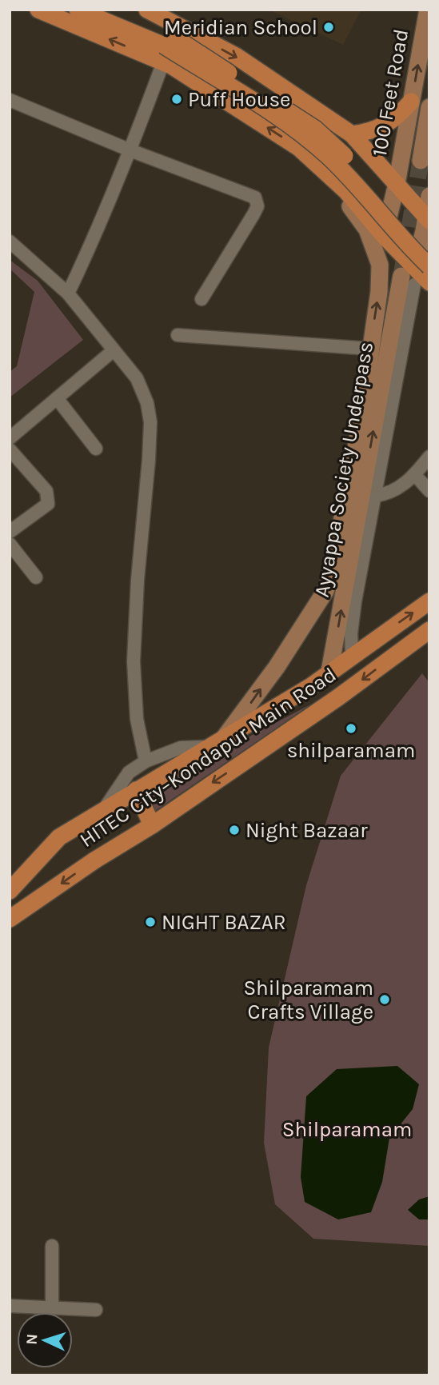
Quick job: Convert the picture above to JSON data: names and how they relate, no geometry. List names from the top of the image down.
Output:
{
  "streets": {
    "main road": ["100 Feet Road", "Ayyappa Society Underpass", "HITEC City–Kondapur Main Road"]
  },
  "crossings": [
    ["Ayyappa Society Underpass", "HITEC City–Kondapur Main Road"]
  ],
  "one_way": ["100 Feet Road"],
  "parks": ["Shilparamam"],
  "places": [
    "Meridian School",
    "Puff House",
    "shilparamam",
    "Night Bazaar",
    "NIGHT BAZAR",
    "Shilparamam Crafts Village"
  ],
  "north": "left"
}
